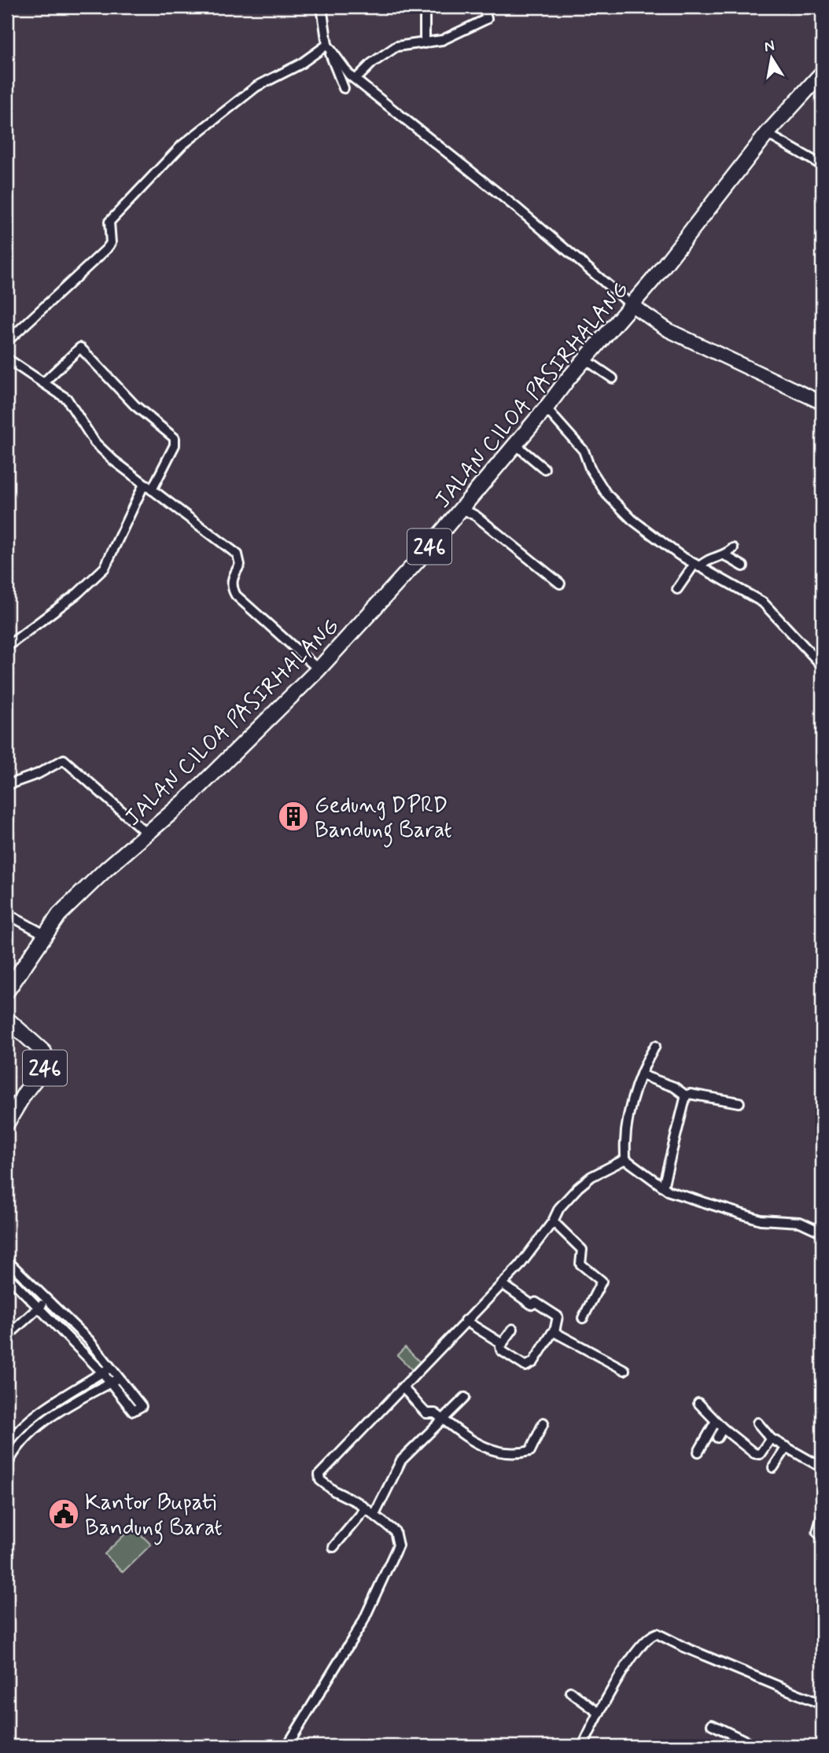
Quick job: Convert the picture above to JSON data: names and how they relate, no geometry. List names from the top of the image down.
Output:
{
  "streets": {
    "main road": ["JALAN CILOA PASIRHALANG", "246"]
  },
  "places": {
    "building": ["Gedung DPRD Bandung Barat"],
    "public building": ["Kantor Bupati Bandung Barat"]
  },
  "north": "top"
}
